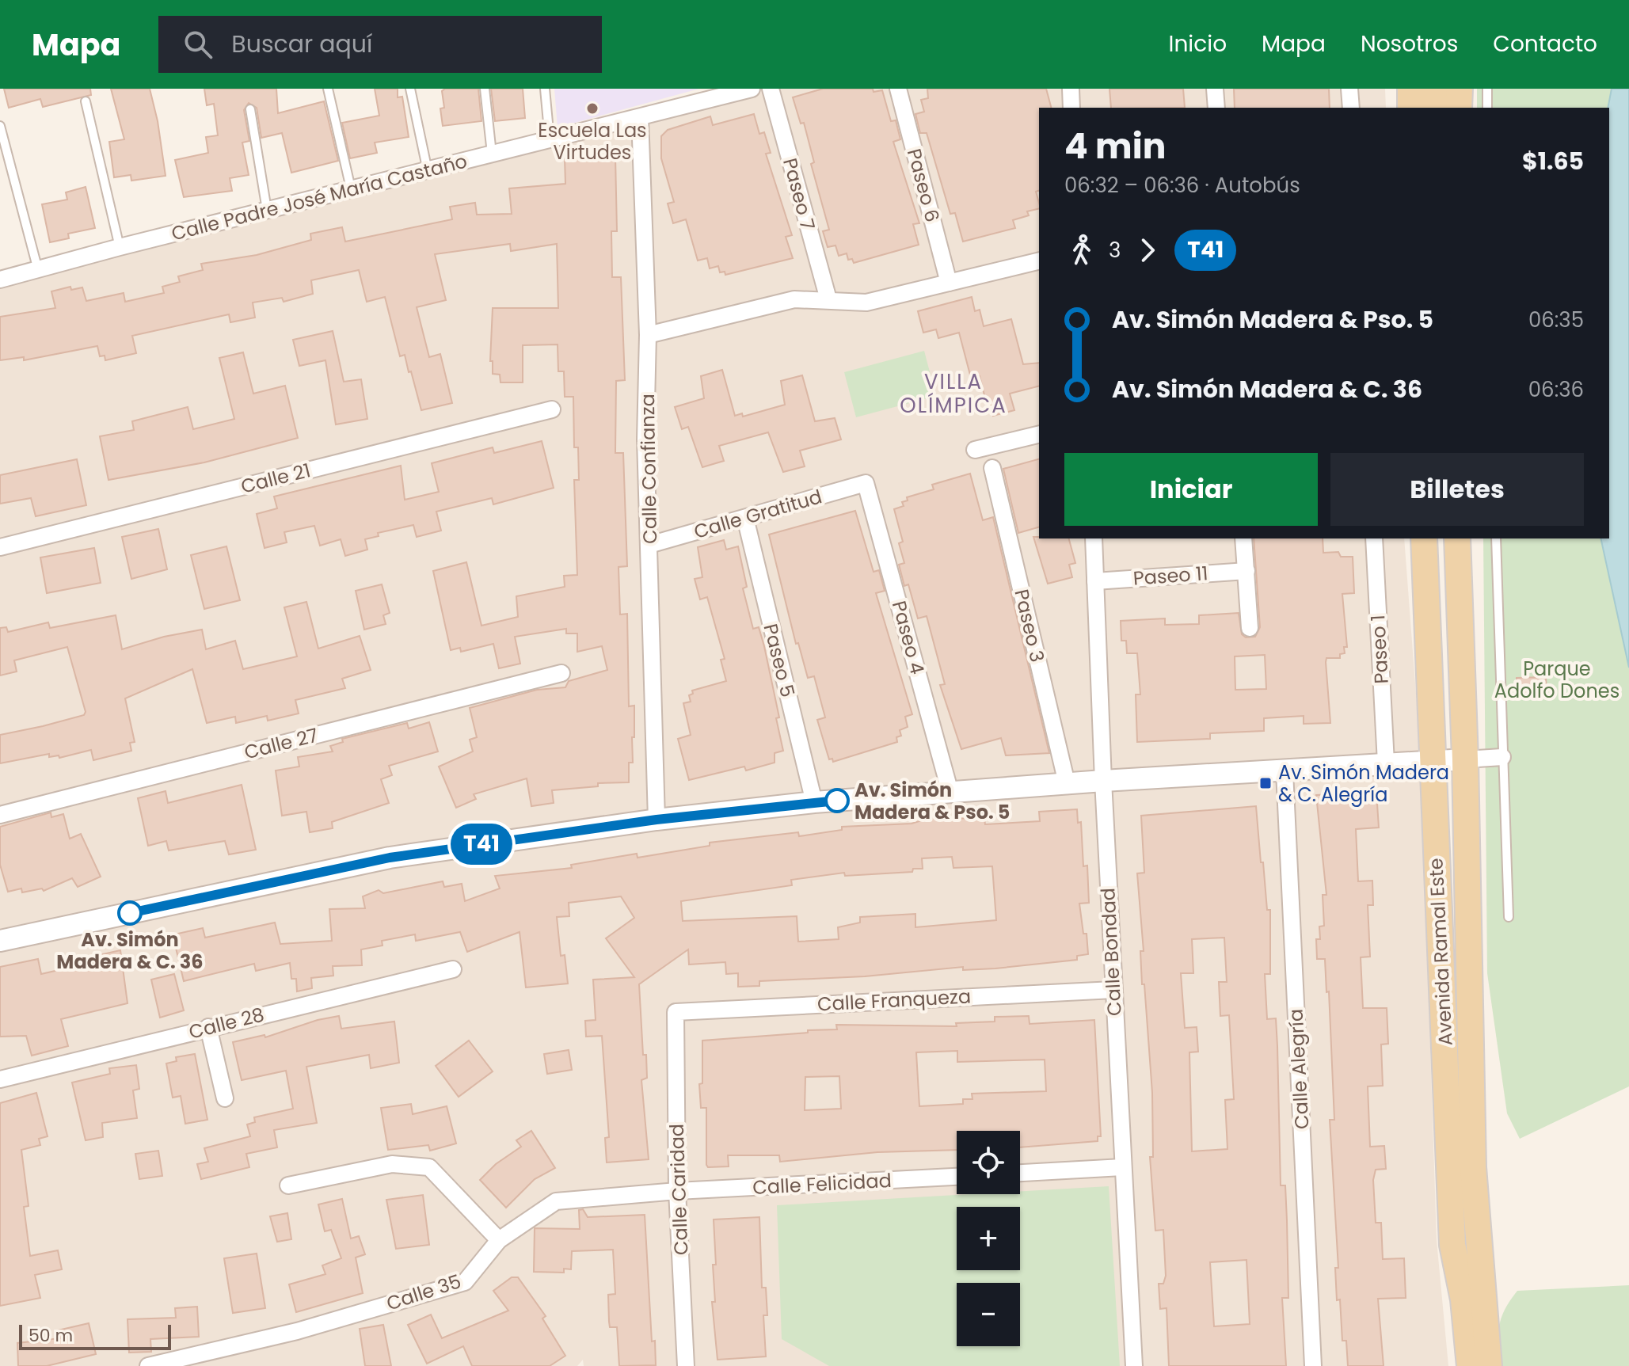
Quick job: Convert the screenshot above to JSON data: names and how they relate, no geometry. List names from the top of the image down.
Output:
{
  "streets": {
    "main road": ["Avenida Ramal Este"],
    "street": [
      "Paseo 6",
      "Paseo 7",
      "Calle Padre José María Castaño",
      "Calle Confianza",
      "Calle 21",
      "Calle Gratitud",
      "Paseo 11",
      "Paseo 3",
      "Paseo 4",
      "Paseo 1",
      "Paseo 5",
      "Calle 27",
      "Calle Bondad",
      "Calle Franqueza",
      "Calle 28",
      "Calle Alegría",
      "Calle Felicidad",
      "Calle Caridad",
      "Calle 35"
    ]
  },
  "crossings": [
    ["Calle Padre José María Castaño", "Calle Confianza"],
    ["Calle Confianza", "Calle Gratitud"],
    ["Calle Gratitud", "Paseo 4"],
    ["Calle Gratitud", "Paseo 5"],
    ["Paseo 11", "Calle Bondad"],
    ["Calle Bondad", "Calle Franqueza"],
    ["Calle Franqueza", "Calle Caridad"],
    ["Calle Felicidad", "Calle Caridad"],
    ["Calle Felicidad", "Calle 35"],
    ["Calle Caridad", "Calle 35"]
  ],
  "districts": ["VILLA OLÍMPICA"],
  "parks": ["Parque Adolfo Dones"],
  "places": {
    "other": ["Escuela Las Virtudes", "Av. Simón Madera & Pso. 5", "Av. Simón Madera & C. 36"],
    "transit": ["Av. Simón Madera & C. Alegría"]
  },
  "lines": ["bus line T41"],
  "scale_bar": "50 m",
  "page": {
    "header": "Mapa",
    "search": "Buscar aquí",
    "nav": [
      "Inicio",
      "Mapa",
      "Nosotros",
      "Contacto"
    ],
    "on_map": "T41",
    "heading": ["4 min", "06:32 – 06:36 · Autobús", "$1.65"],
    "legs": ["3", "T41"],
    "list": [
      {
        "name": "Av. Simón Madera & Pso. 5",
        "value": "06:35"
      },
      {
        "name": "Av. Simón Madera & C. 36",
        "value": "06:36"
      }
    ],
    "buttons": ["Iniciar", "Billetes"],
    "map_buttons": ["+", "−"],
    "scale": "50 m"
  }
}
